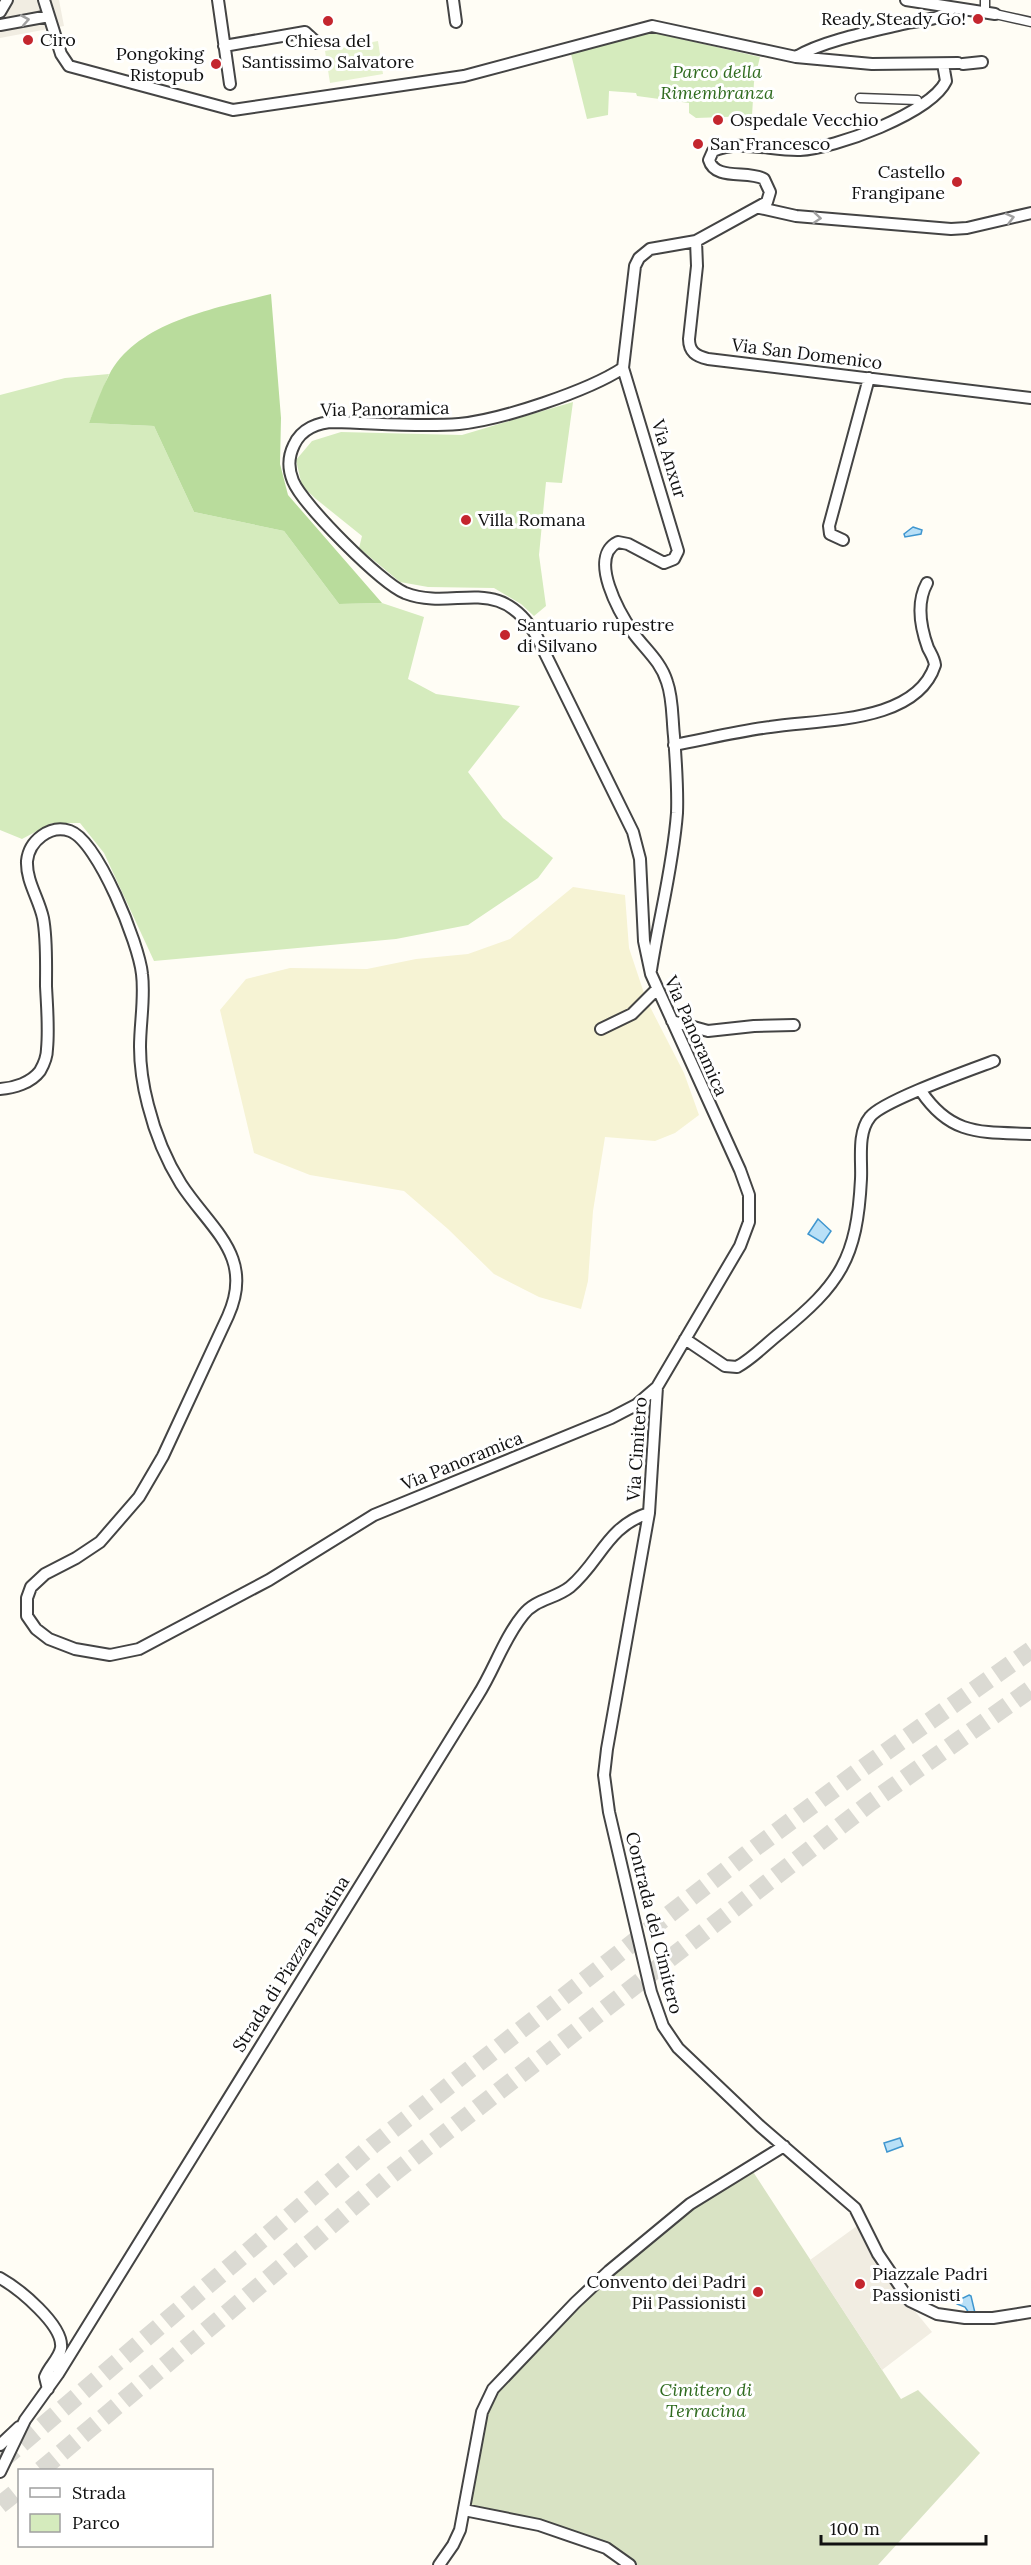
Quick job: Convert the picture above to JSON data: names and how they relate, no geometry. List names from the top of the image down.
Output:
{
  "streets": {
    "street": [
      "Via San Domenico",
      "Via Panoramica",
      "Via Anxur",
      "Via Cimitero",
      "Contrada del Cimitero",
      "Strada di Piazza Palatina"
    ]
  },
  "crossings": [
    ["Via San Domenico", "Via Anxur"],
    ["Via Panoramica", "Via Anxur"],
    ["Via Panoramica", "Via Cimitero"],
    ["Via Cimitero", "Contrada del Cimitero"],
    ["Via Cimitero", "Strada di Piazza Palatina"],
    ["Contrada del Cimitero", "Strada di Piazza Palatina"]
  ],
  "parks": ["Parco della Rimembranza", "Cimitero di Terracina"],
  "places": [
    "Ready Steady Go!",
    "Chiesa del Santissimo Salvatore",
    "Ciro",
    "Pongoking Ristopub",
    "Ospedale Vecchio",
    "San Francesco",
    "Castello Frangipane",
    "Villa Romana",
    "Santuario rupestre di Silvano",
    "Piazzale Padri Passionisti",
    "Convento dei Padri Pii Passionisti"
  ],
  "legend": ["Strada", "Parco"],
  "scale_bar": "100 m"
}
